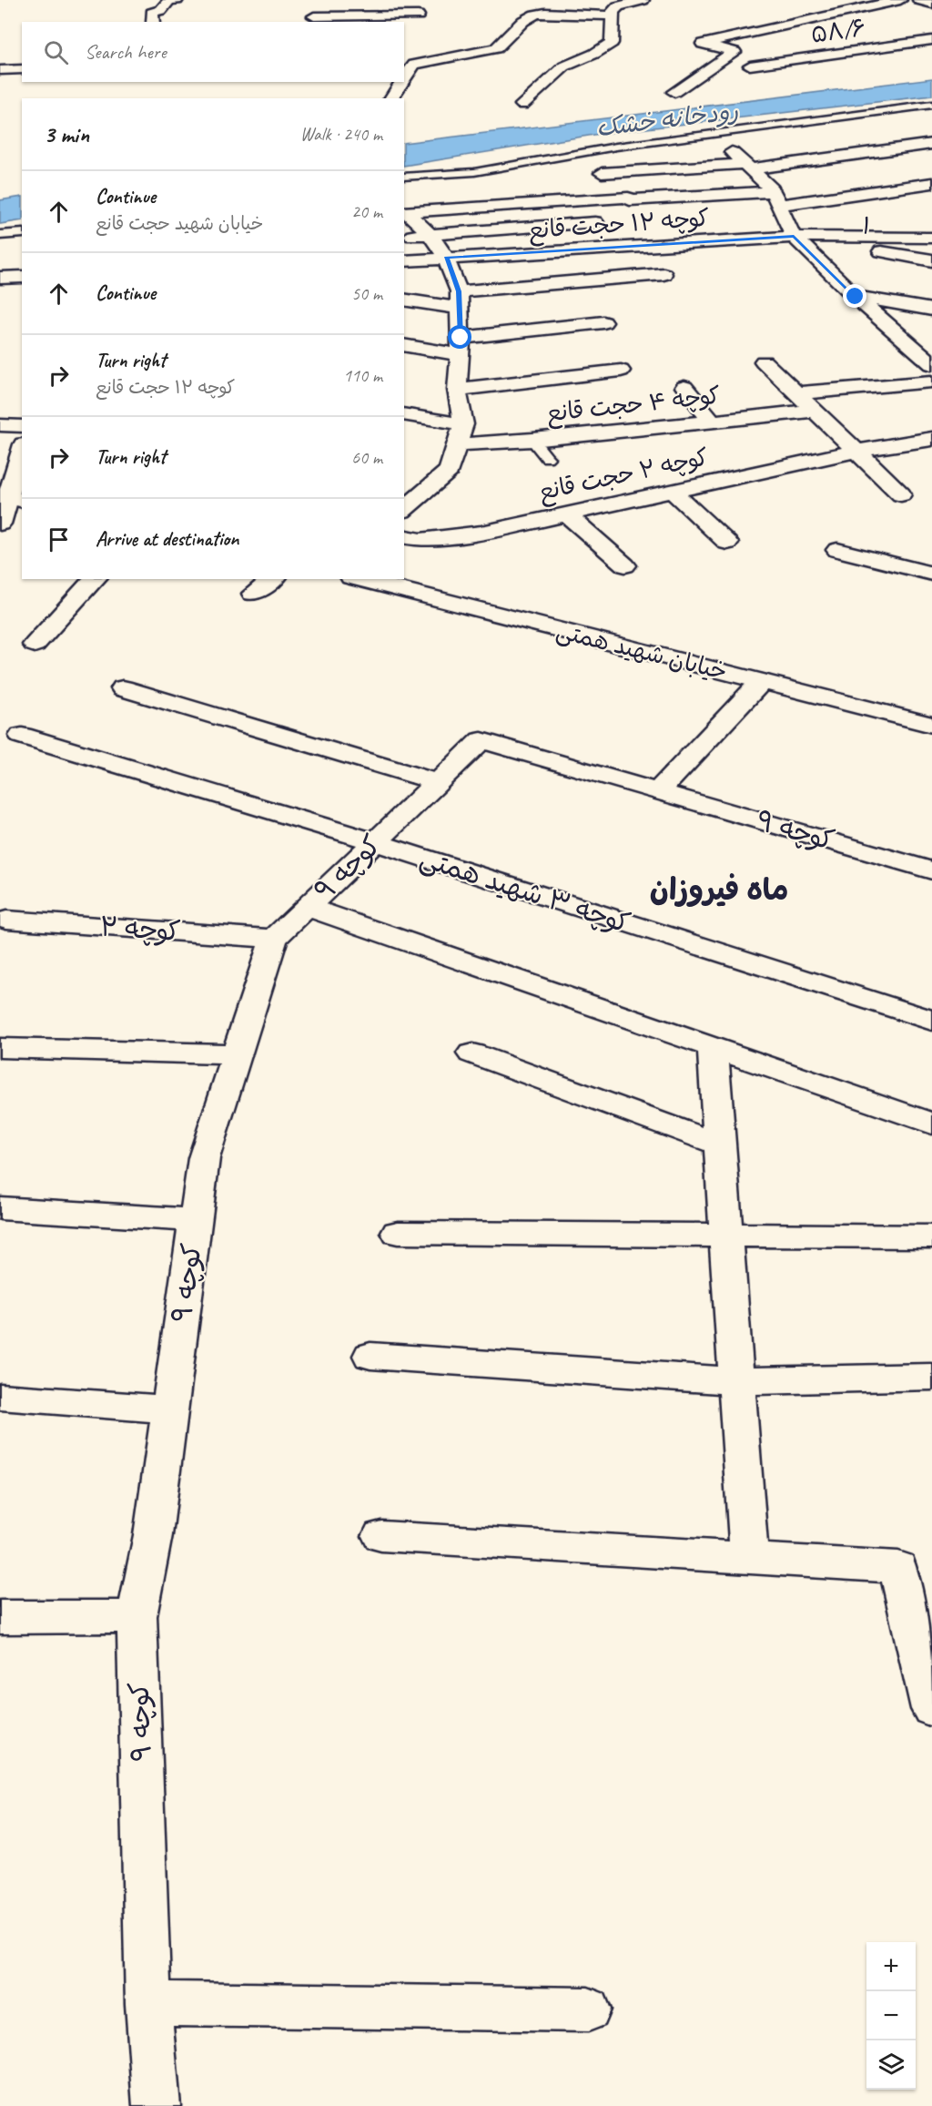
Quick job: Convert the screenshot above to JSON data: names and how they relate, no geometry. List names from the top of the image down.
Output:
{
  "streets": {
    "street": [
      "۵۸/۶",
      "کوچه ۱۲ حجت قانع",
      "۱",
      "کوچه ۴ حجت قانع",
      "کوچه ۲ حجت قانع",
      "خیابان شهید همتی",
      "کوچه ۹",
      "کوچه ۳ شهید همتی",
      "کوچه ۲"
    ]
  },
  "crossings": [
    ["کوچه ۱۲ حجت قانع", "۱"],
    ["کوچه ۹", "کوچه ۳ شهید همتی"],
    ["کوچه ۹", "کوچه ۲"]
  ],
  "districts": ["ماه فیروزان"],
  "water": ["رودخانه خشک"],
  "page": {
    "search": "Search here",
    "heading": ["3 min", "Walk · 240 m"],
    "list": [
      ["Continue", "خیابان شهید حجت قانع", "20 m"],
      ["Continue", "50 m"],
      ["Turn right", "کوچه ۱۲ حجت قانع", "110 m"],
      ["Turn right", "60 m"],
      "Arrive at destination"
    ],
    "map_buttons": ["+", "−"]
  }
}
